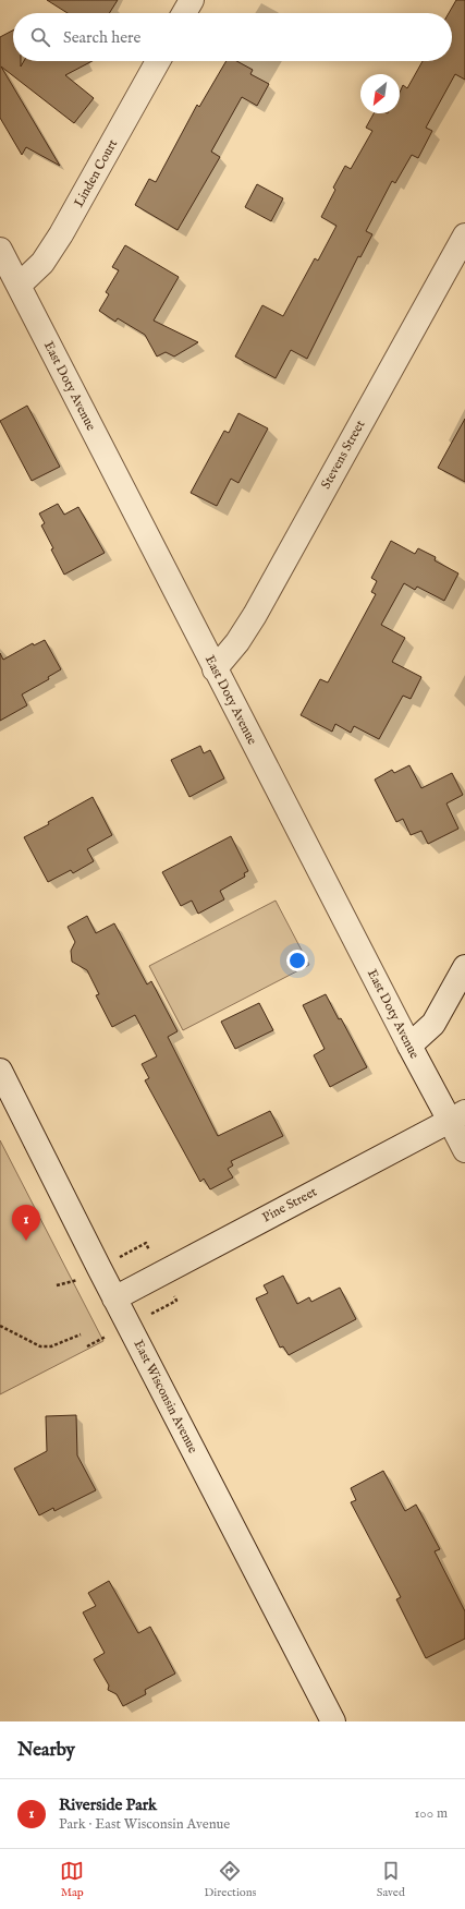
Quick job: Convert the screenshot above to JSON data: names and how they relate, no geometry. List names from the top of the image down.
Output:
{
  "streets": {
    "street": [
      "Linden Court",
      "East Doty Avenue",
      "Stevens Street",
      "Pine Street",
      "East Wisconsin Avenue"
    ]
  },
  "crossings": [
    ["Linden Court", "East Doty Avenue"],
    ["East Doty Avenue", "Stevens Street"],
    ["East Doty Avenue", "Pine Street"],
    ["Pine Street", "East Wisconsin Avenue"]
  ],
  "north": "bottom left",
  "page": {
    "search": "Search here",
    "pins": "1",
    "heading": "Nearby",
    "list": [
      {
        "mark": "1",
        "name": "Riverside Park",
        "note": "Park · East Wisconsin Avenue",
        "value": "100 m"
      }
    ],
    "nav": ["Map", "Directions", "Saved"]
  }
}
